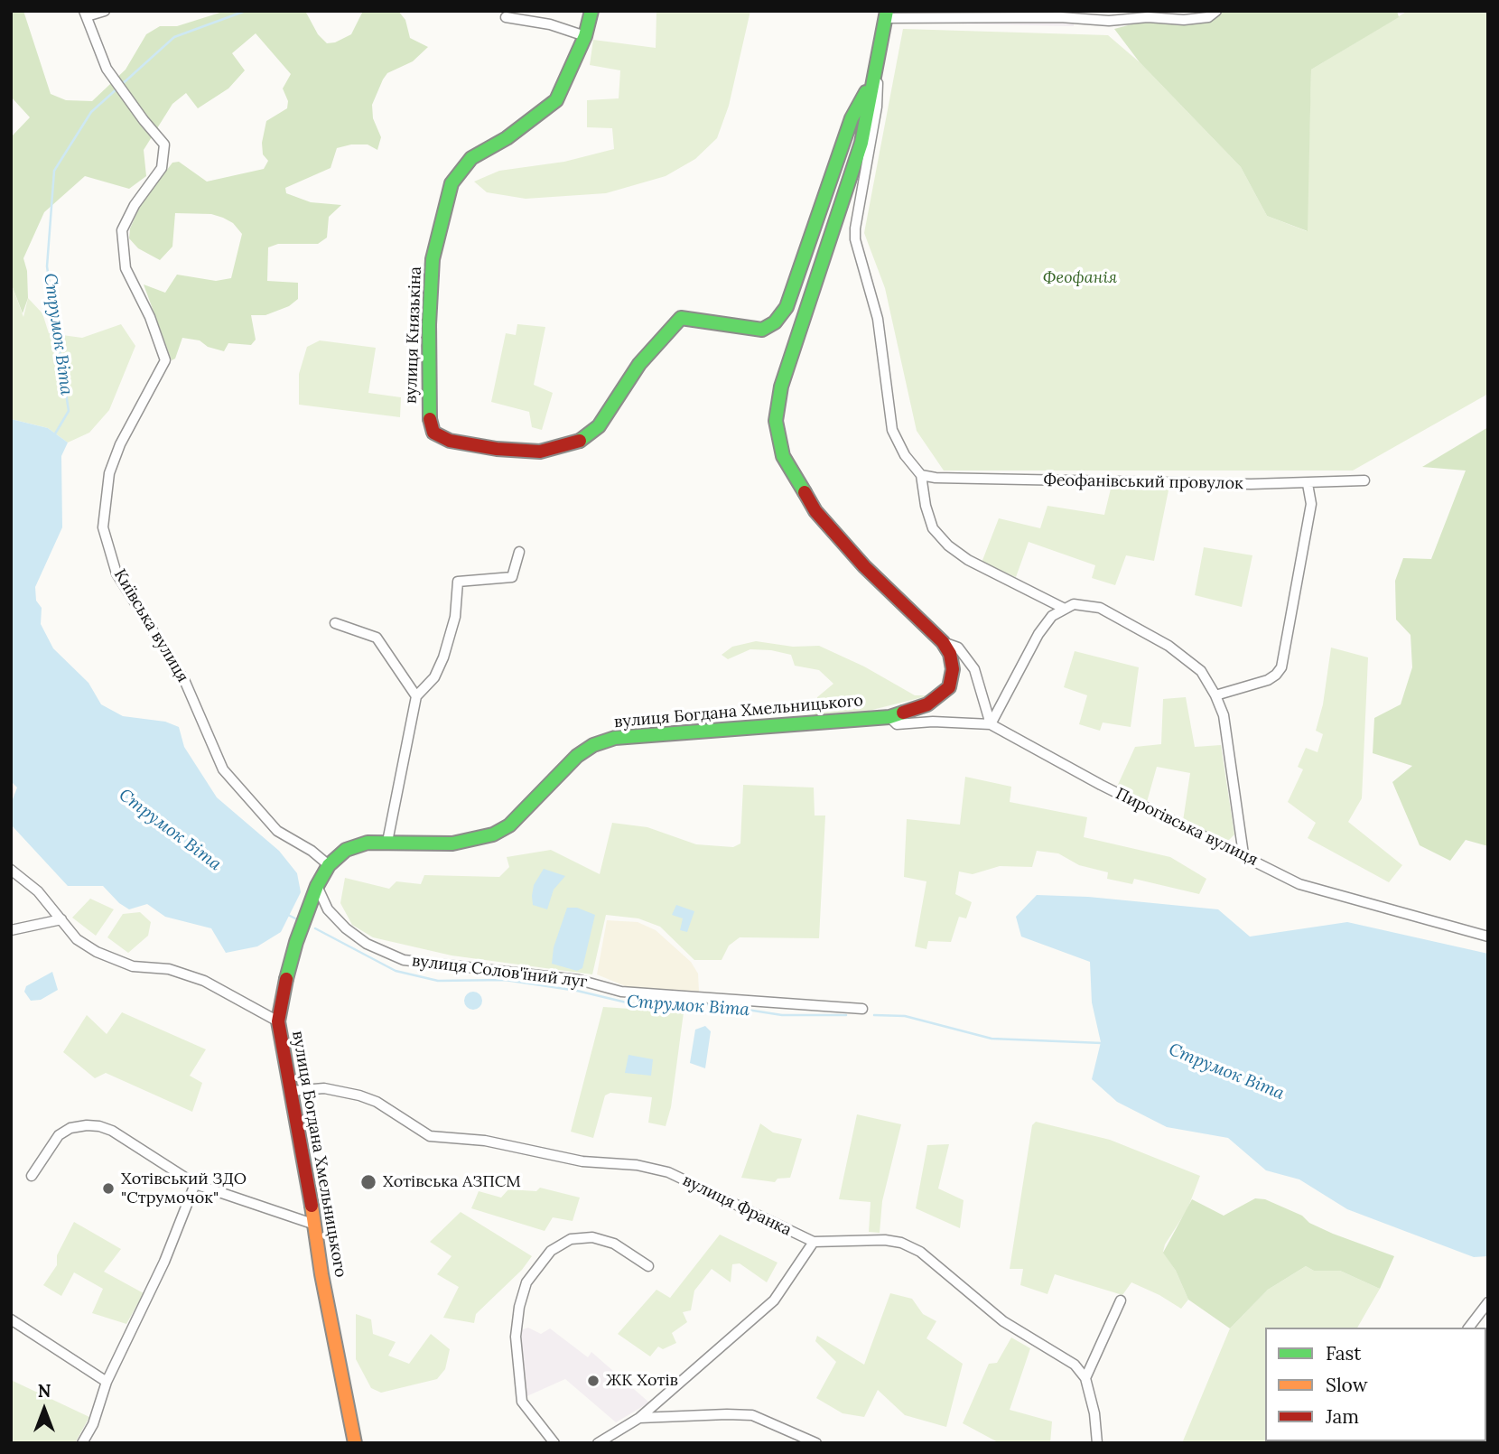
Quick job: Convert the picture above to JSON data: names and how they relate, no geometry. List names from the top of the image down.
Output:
{
  "streets": {
    "street": [
      "вулиця Князькіна",
      "Феофанівський провулок",
      "Київська вулиця",
      "вулиця Богдана Хмельницького",
      "Пирогівська вулиця",
      "вулиця Солов'їний луг",
      "вулиця Франка"
    ]
  },
  "crossings": [
    ["вулиця Князькіна", "вулиця Богдана Хмельницького"],
    ["Київська вулиця", "вулиця Богдана Хмельницького"],
    ["вулиця Богдана Хмельницького", "вулиця Солов'їний луг"],
    ["вулиця Богдана Хмельницького", "вулиця Франка"]
  ],
  "water": ["Струмок Віта"],
  "parks": ["Феофанія"],
  "places": ["Хотівська АЗПСМ", "Хотівський ЗДО \"Струмочок\"", "ЖК Хотів"],
  "legend": ["Fast", "Slow", "Jam"],
  "north": "top"
}
